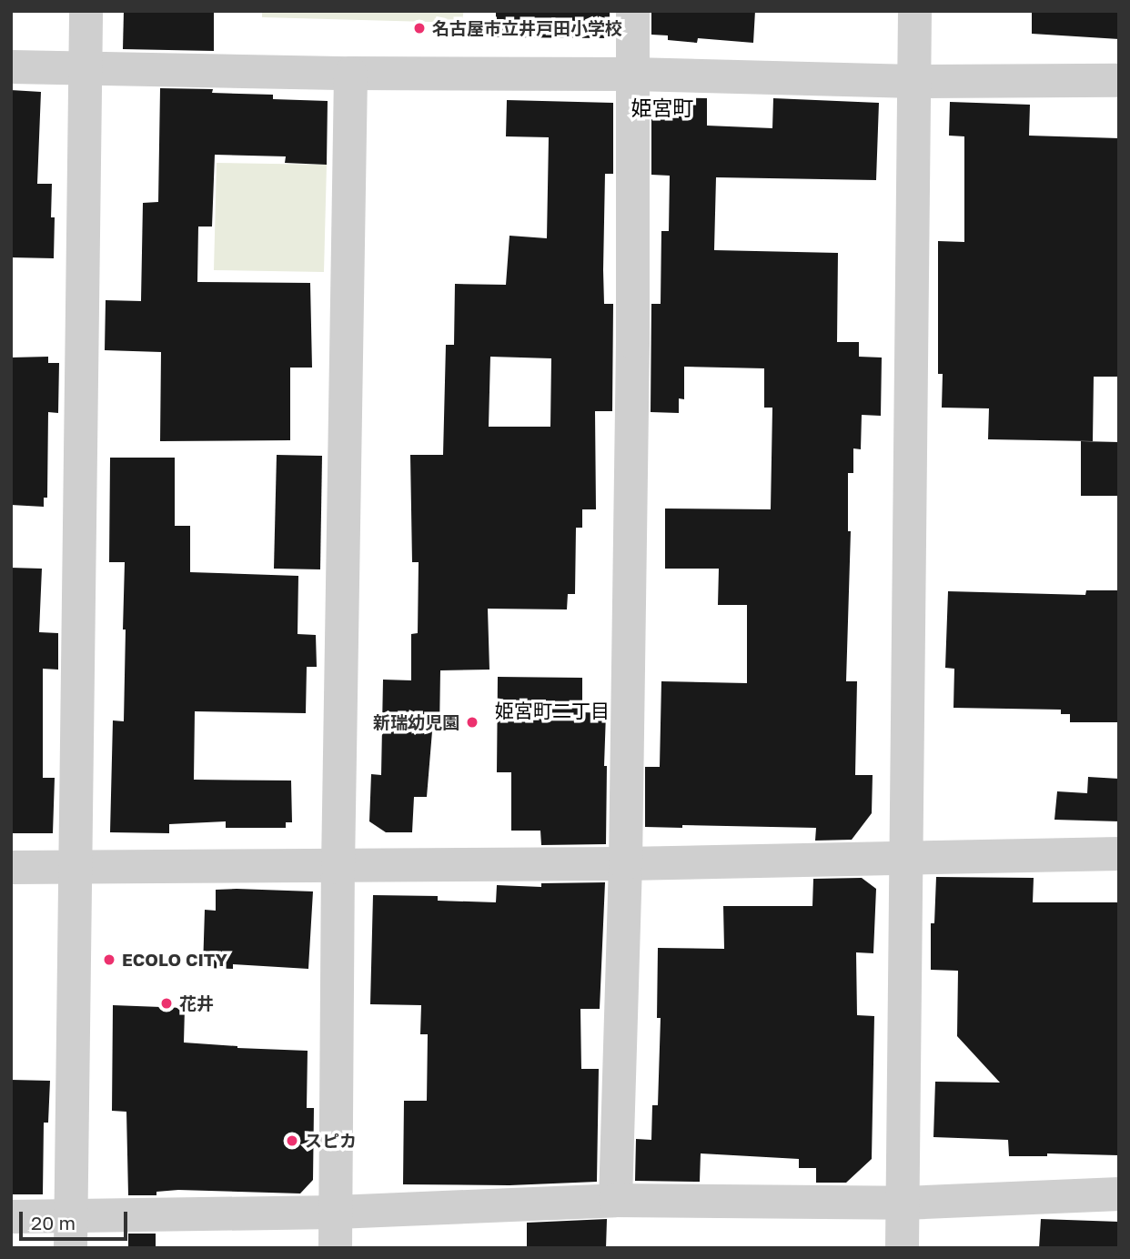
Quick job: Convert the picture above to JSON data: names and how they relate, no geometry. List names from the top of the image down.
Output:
{
  "districts": ["姫宮町", "姫宮町二丁目"],
  "places": [
    "名古屋市立井戸田小学校",
    "新瑞幼児園",
    "ECOLO CITY",
    "花井",
    "スピカ"
  ],
  "scale_bar": "20 m"
}
